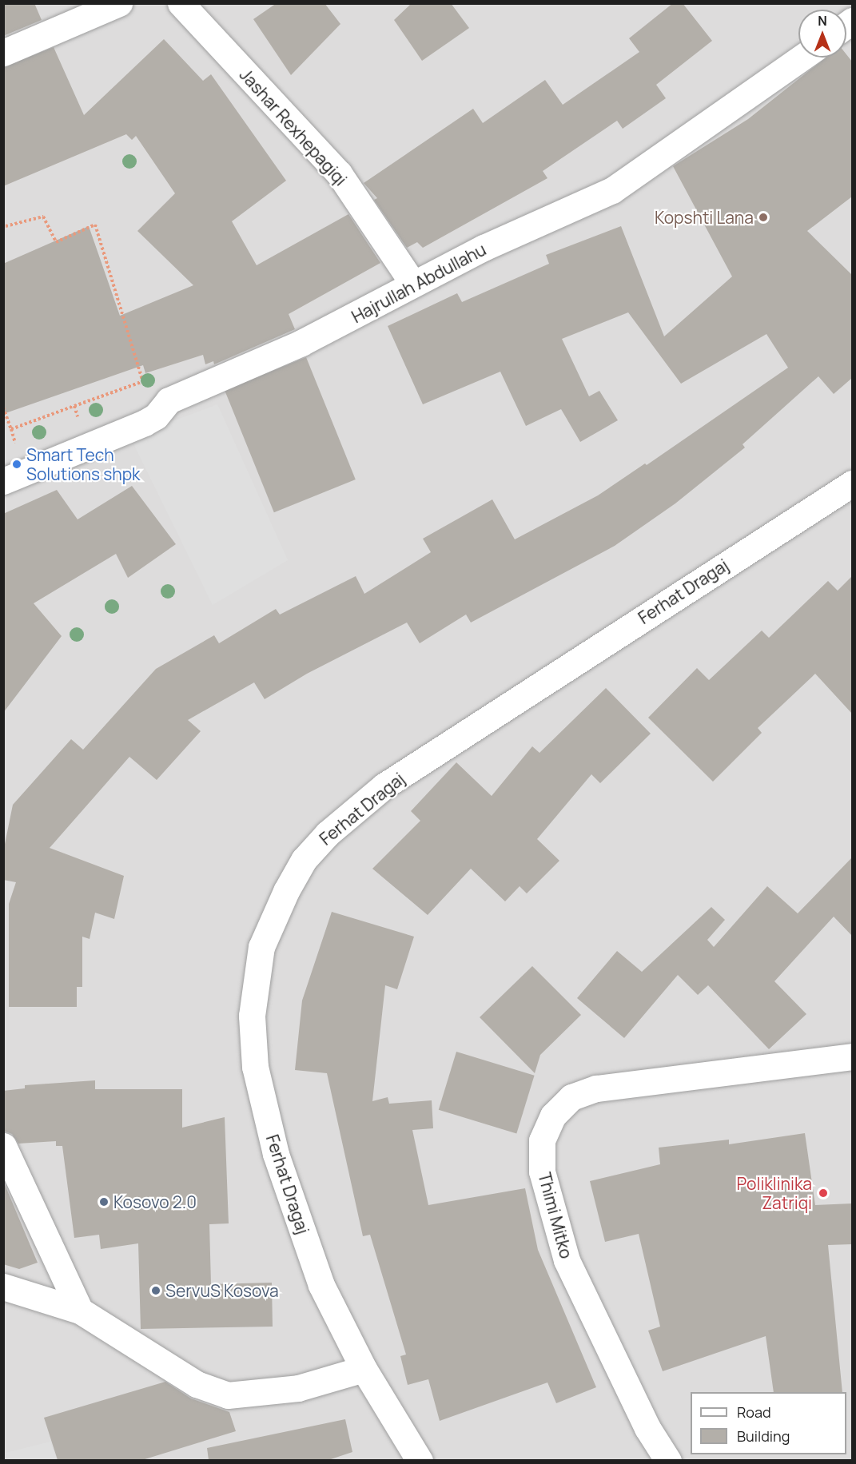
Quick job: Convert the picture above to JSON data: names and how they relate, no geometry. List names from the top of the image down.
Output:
{
  "streets": {
    "street": [
      "Jashar Rexhepagiqi",
      "Hajrullah Abdullahu",
      "Ferhat Dragaj",
      "Thimi Mitko"
    ]
  },
  "crossings": [
    ["Jashar Rexhepagiqi", "Hajrullah Abdullahu"]
  ],
  "places": [
    "Kopshti Lana",
    "Smart Tech Solutions shpk",
    "Poliklinika Zatriqi",
    "Kosovo 2.0",
    "ServuS Kosova"
  ],
  "legend": ["Road", "Building"],
  "north": "top"
}
